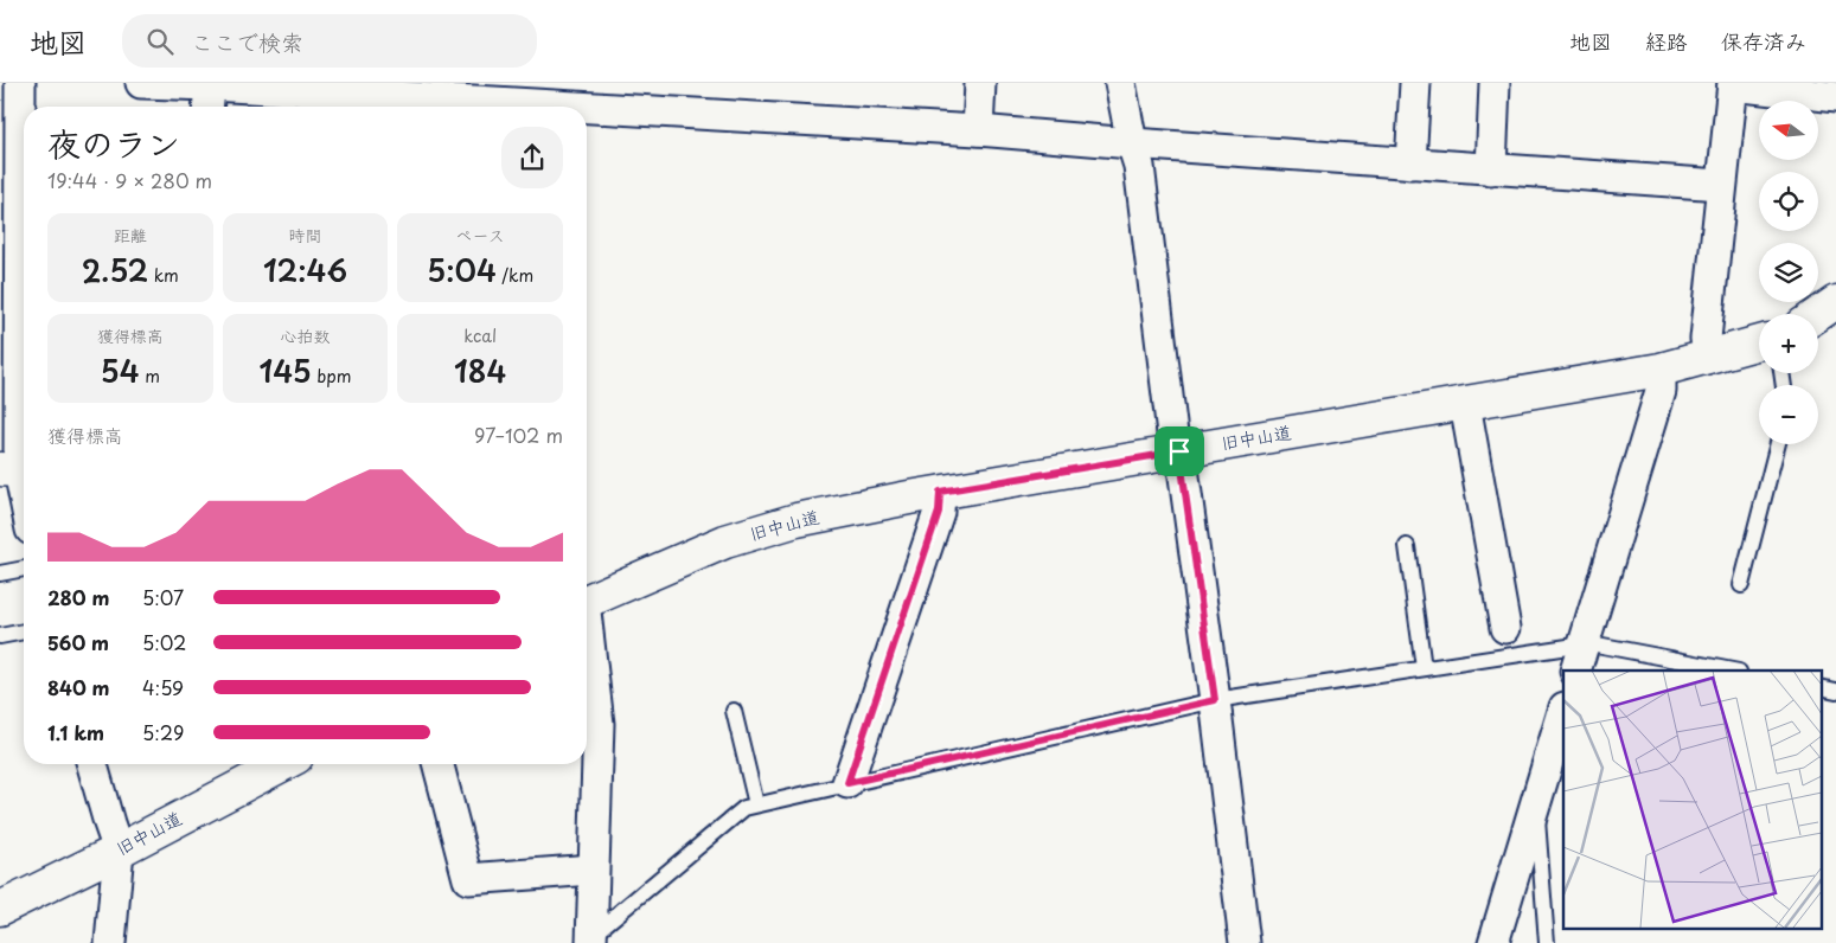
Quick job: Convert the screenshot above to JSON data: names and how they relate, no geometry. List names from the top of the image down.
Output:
{
  "streets": {
    "main road": ["旧中山道"]
  },
  "north": "left",
  "page": {
    "header": "地図",
    "search": "ここで検索",
    "nav": ["地図", "経路", "保存済み"],
    "map_buttons": ["+", "−"],
    "heading": ["夜のラン", "19:44 · 9 × 280 m"],
    "stats": [
      ["距離", "2.52 km"],
      ["時間", "12:46"],
      ["ペース", "5:04 /km"],
      ["獲得標高", "54 m"],
      ["心拍数", "145 bpm"],
      ["kcal", "184"]
    ],
    "chart": ["獲得標高", "97–102 m"],
    "list": [
      {
        "name": "280 m",
        "note": "5:07"
      },
      {
        "name": "560 m",
        "note": "5:02"
      },
      {
        "name": "840 m",
        "note": "4:59"
      },
      {
        "name": "1.1 km",
        "note": "5:29"
      }
    ]
  }
}
